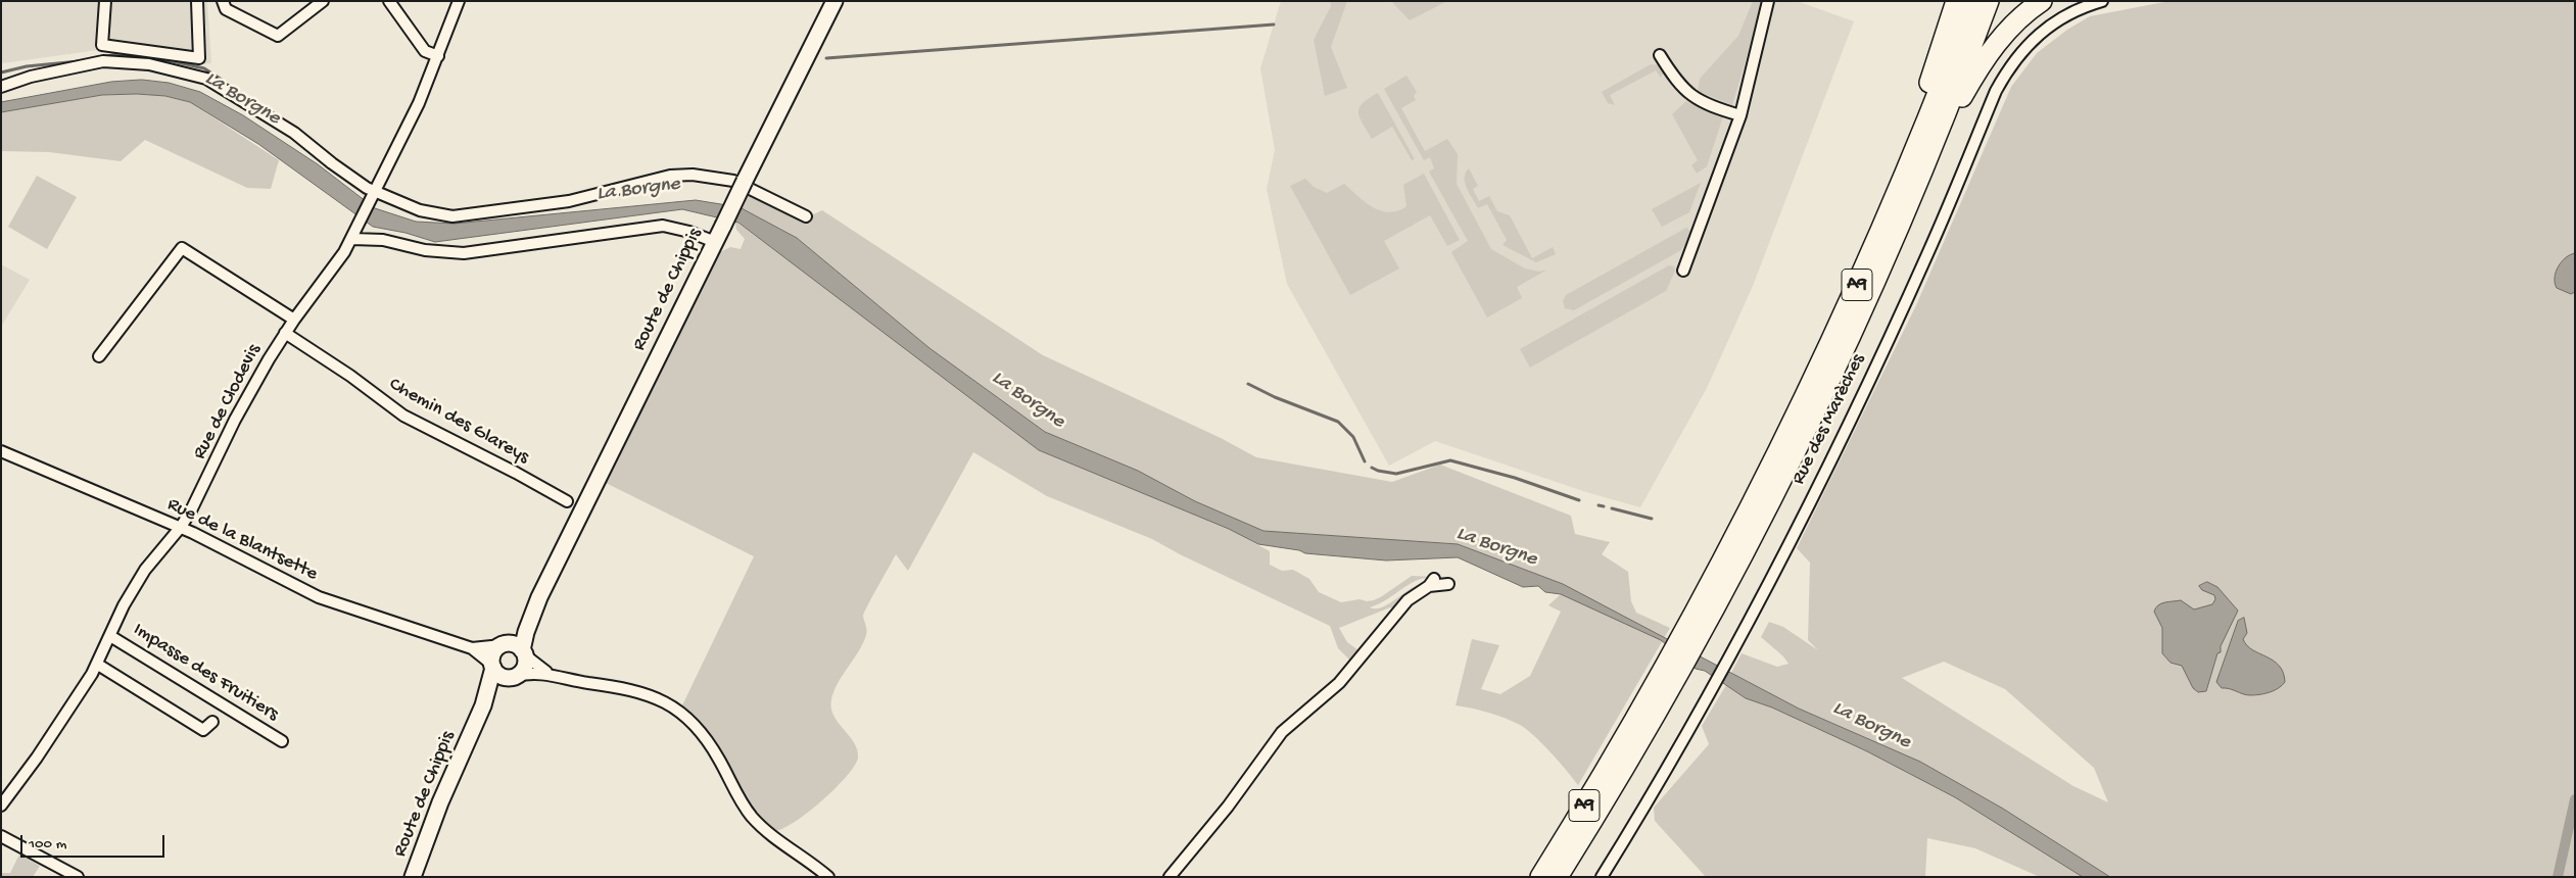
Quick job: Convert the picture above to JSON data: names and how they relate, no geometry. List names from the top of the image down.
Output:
{
  "streets": {
    "highway": ["A9"],
    "street": [
      "Route de Chippis",
      "Rue de Clodevis",
      "Rue des Marèches",
      "Chemin des Glareys",
      "Rue de la Blantsette",
      "Impasse des Fruitiers"
    ]
  },
  "crossings": [
    ["Route de Chippis", "Rue de la Blantsette"],
    ["Rue de Clodevis", "Chemin des Glareys"],
    ["Rue de Clodevis", "Rue de la Blantsette"],
    ["Rue de Clodevis", "Impasse des Fruitiers"]
  ],
  "water": ["La Borgne"],
  "scale_bar": "100 m"
}
